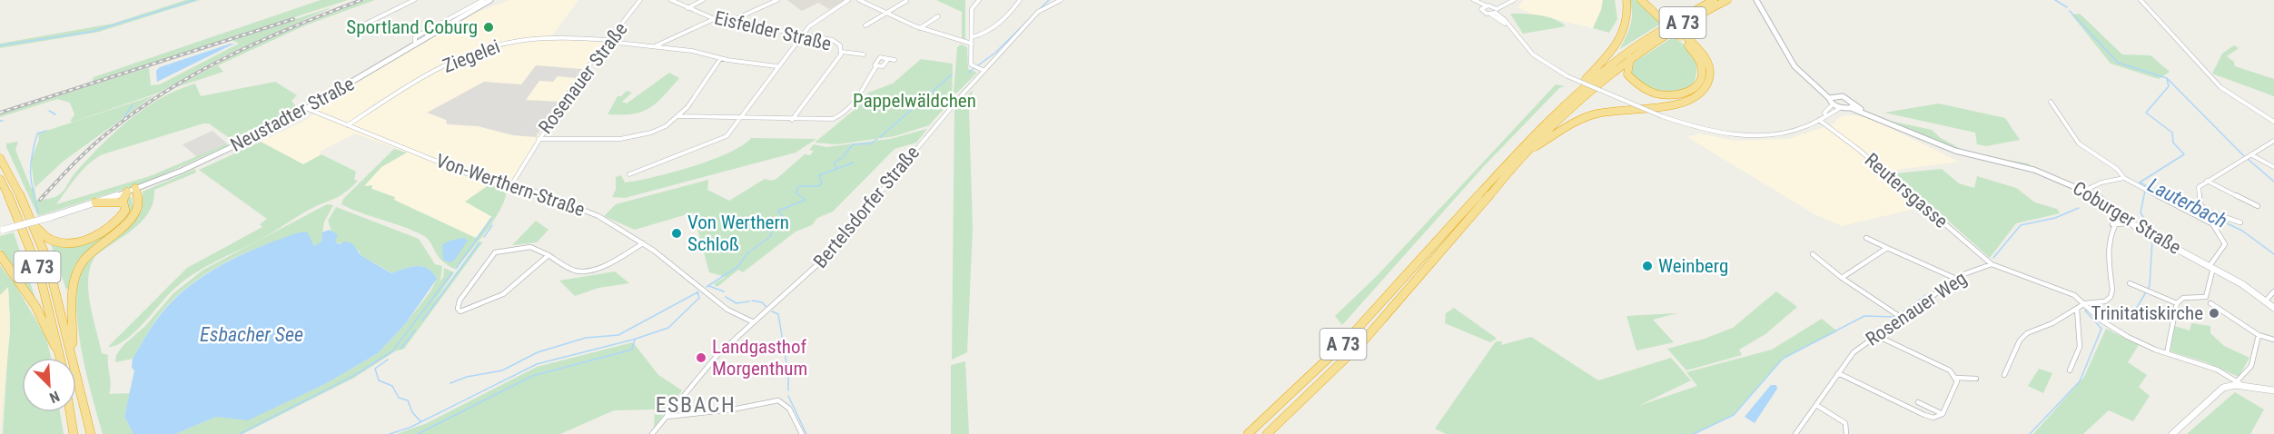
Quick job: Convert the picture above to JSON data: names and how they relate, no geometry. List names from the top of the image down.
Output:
{
  "streets": {
    "highway": ["A 73"],
    "street": [
      "Eisfelder Straße",
      "Ziegelei",
      "Rosenauer Straße",
      "Neustadter Straße",
      "Von-Werthern-Straße",
      "Reutersgasse",
      "Bertelsdorfer Straße",
      "Coburger Straße",
      "Rosenauer Weg"
    ]
  },
  "crossings": [
    ["Ziegelei", "Rosenauer Straße"],
    ["Ziegelei", "Von-Werthern-Straße"],
    ["Rosenauer Straße", "Von-Werthern-Straße"],
    ["Neustadter Straße", "Von-Werthern-Straße"],
    ["Von-Werthern-Straße", "Bertelsdorfer Straße"],
    ["Reutersgasse", "Rosenauer Weg"]
  ],
  "districts": ["ESBACH"],
  "water": ["Lauterbach", "Esbacher See"],
  "parks": ["Pappelwäldchen"],
  "places": [
    "Sportland Coburg",
    "Von Werthern Schloß",
    "Weinberg",
    "Trinitatiskirche",
    "Landgasthof Morgenthum"
  ],
  "north": "bottom right"
}
